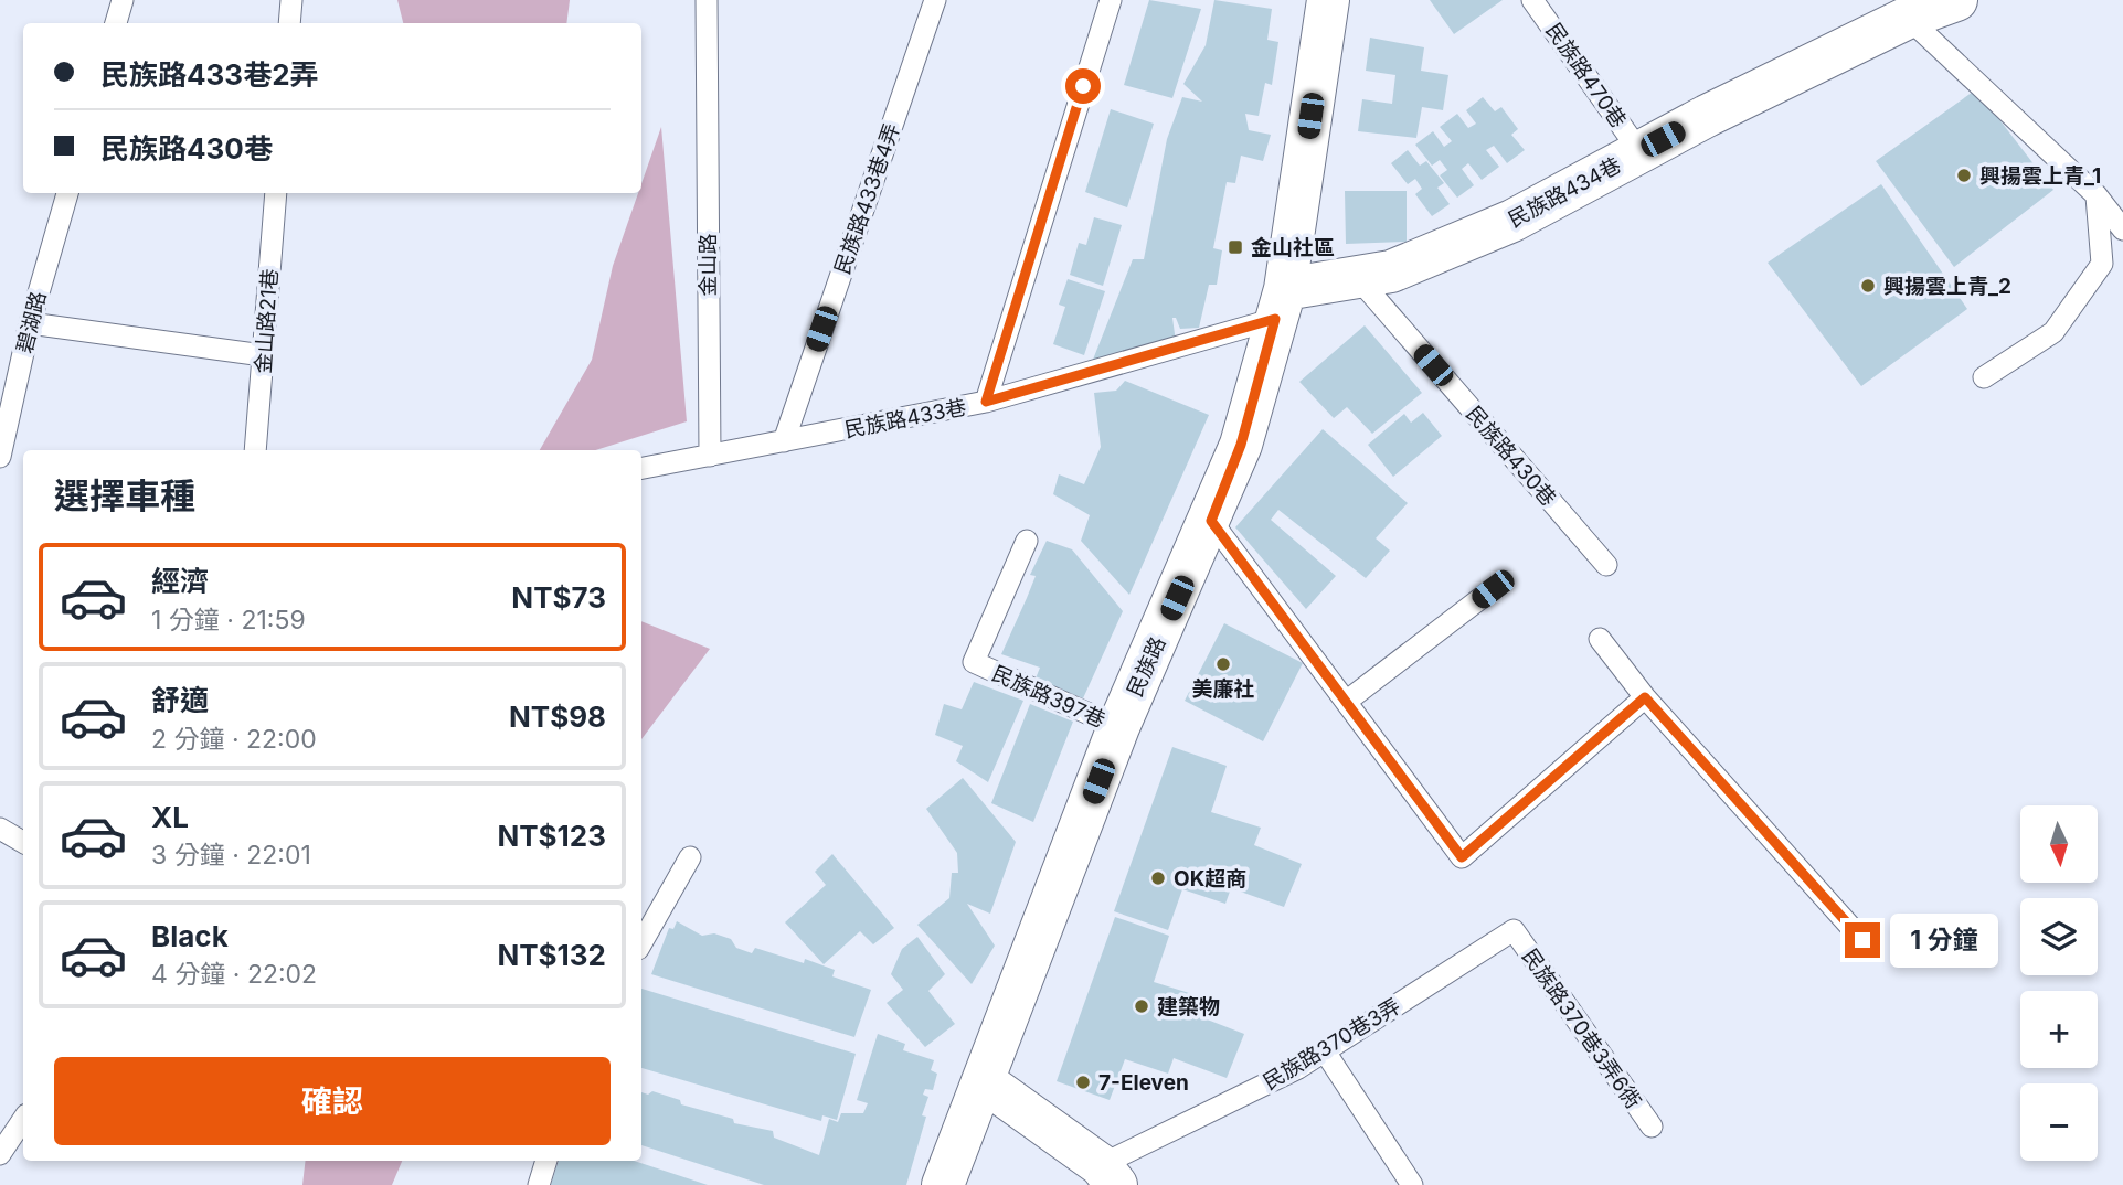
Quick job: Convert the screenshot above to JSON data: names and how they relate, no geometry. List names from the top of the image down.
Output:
{
  "streets": {
    "street": ["民族路434巷", "民族路"],
    "lane": [
      "民族路470巷",
      "民族路433巷4弄",
      "金山路",
      "金山路21巷",
      "碧湖路",
      "民族路433巷",
      "民族路430巷",
      "民族路397巷",
      "民族路370巷3弄6衖",
      "民族路370巷3弄"
    ]
  },
  "crossings": [
    ["民族路470巷", "民族路434巷"],
    ["民族路434巷", "民族路433巷"],
    ["民族路434巷", "民族路430巷"],
    ["民族路434巷", "民族路"],
    ["民族路433巷4弄", "民族路433巷"],
    ["金山路", "民族路433巷"],
    ["民族路433巷", "民族路"],
    ["民族路", "民族路397巷"],
    ["民族路370巷3弄6衖", "民族路370巷3弄"]
  ],
  "places": {
    "other": [
      "興揚雲上青_1",
      "興揚雲上青_2",
      "美廉社",
      "OK超商",
      "建築物",
      "7-Eleven"
    ],
    "transit": ["金山社區"]
  },
  "north": "bottom",
  "page": {
    "banner": ["民族路433巷2弄", "民族路430巷"],
    "heading": "選擇車種",
    "list": [
      {
        "name": "經濟",
        "note": "1 分鐘 · 21:59",
        "value": "NT$73"
      },
      {
        "name": "舒適",
        "note": "2 分鐘 · 22:00",
        "value": "NT$98"
      },
      {
        "name": "XL",
        "note": "3 分鐘 · 22:01",
        "value": "NT$123"
      },
      {
        "name": "Black",
        "note": "4 分鐘 · 22:02",
        "value": "NT$132"
      }
    ],
    "map_buttons": ["+", "−"],
    "bubble": "1 分鐘",
    "buttons": "確認"
  }
}
